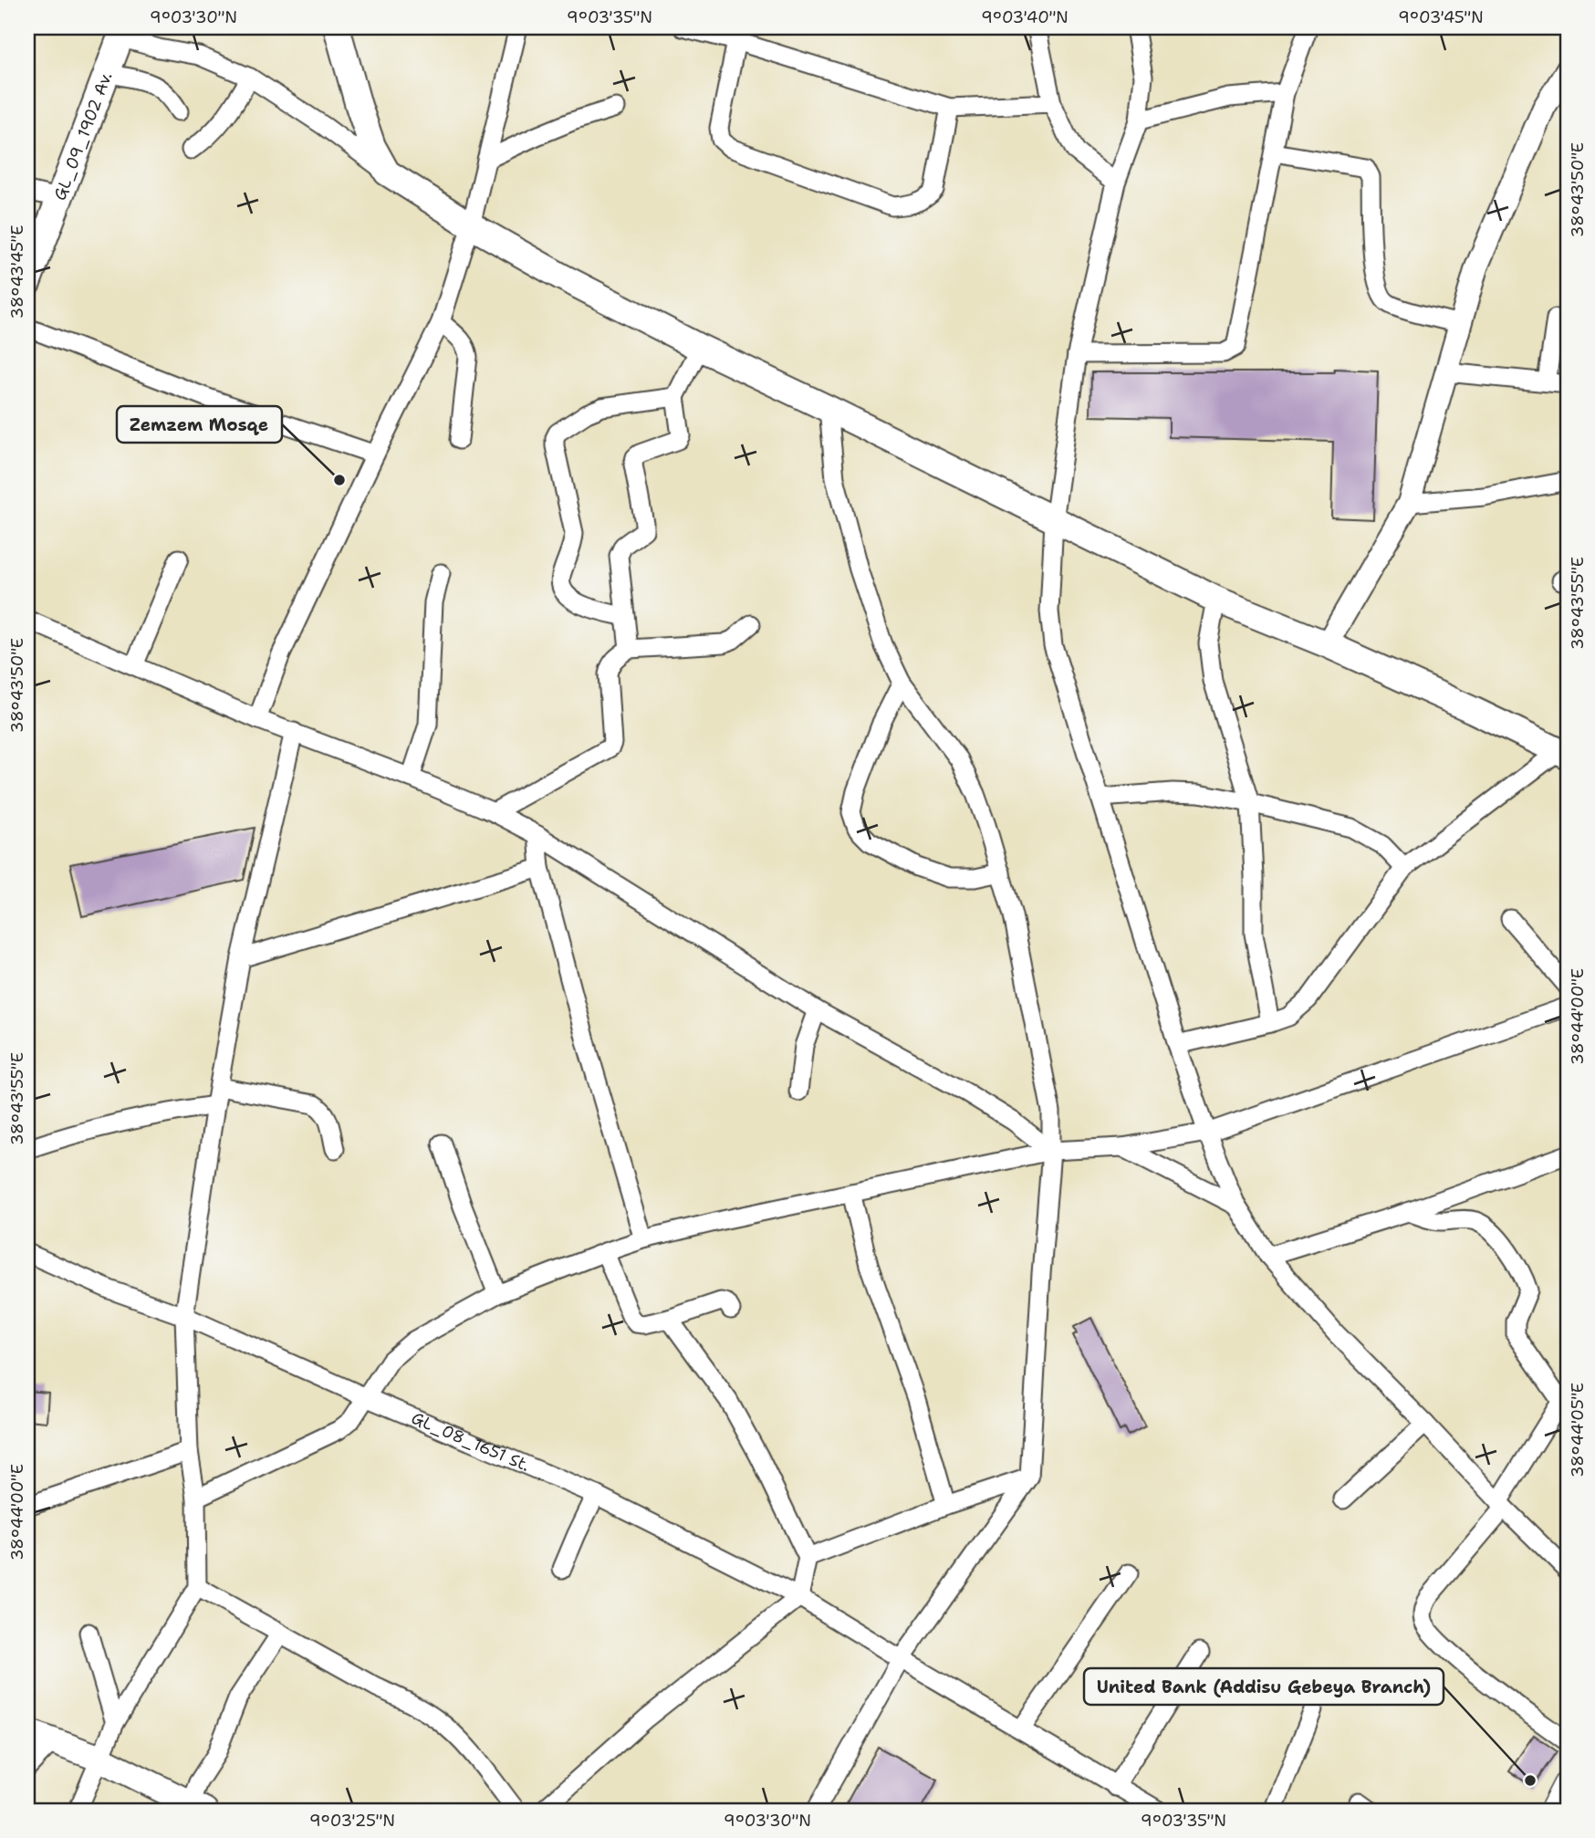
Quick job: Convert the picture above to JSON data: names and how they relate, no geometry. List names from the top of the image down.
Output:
{
  "streets": {
    "main road": ["GL_09_1902 Av."],
    "street": ["GL_08_1651 St."]
  },
  "places": ["Zemzem Mosqe", "United Bank (Addisu Gebeya Branch)"],
  "coordinates": [
    "9°03'30\"N",
    "9°03'35\"N",
    "9°03'40\"N",
    "9°03'45\"N",
    "38°43'50\"E",
    "38°43'45\"E",
    "38°43'55\"E",
    "38°44'00\"E",
    "38°44'05\"E",
    "9°03'25\"N"
  ]
}
